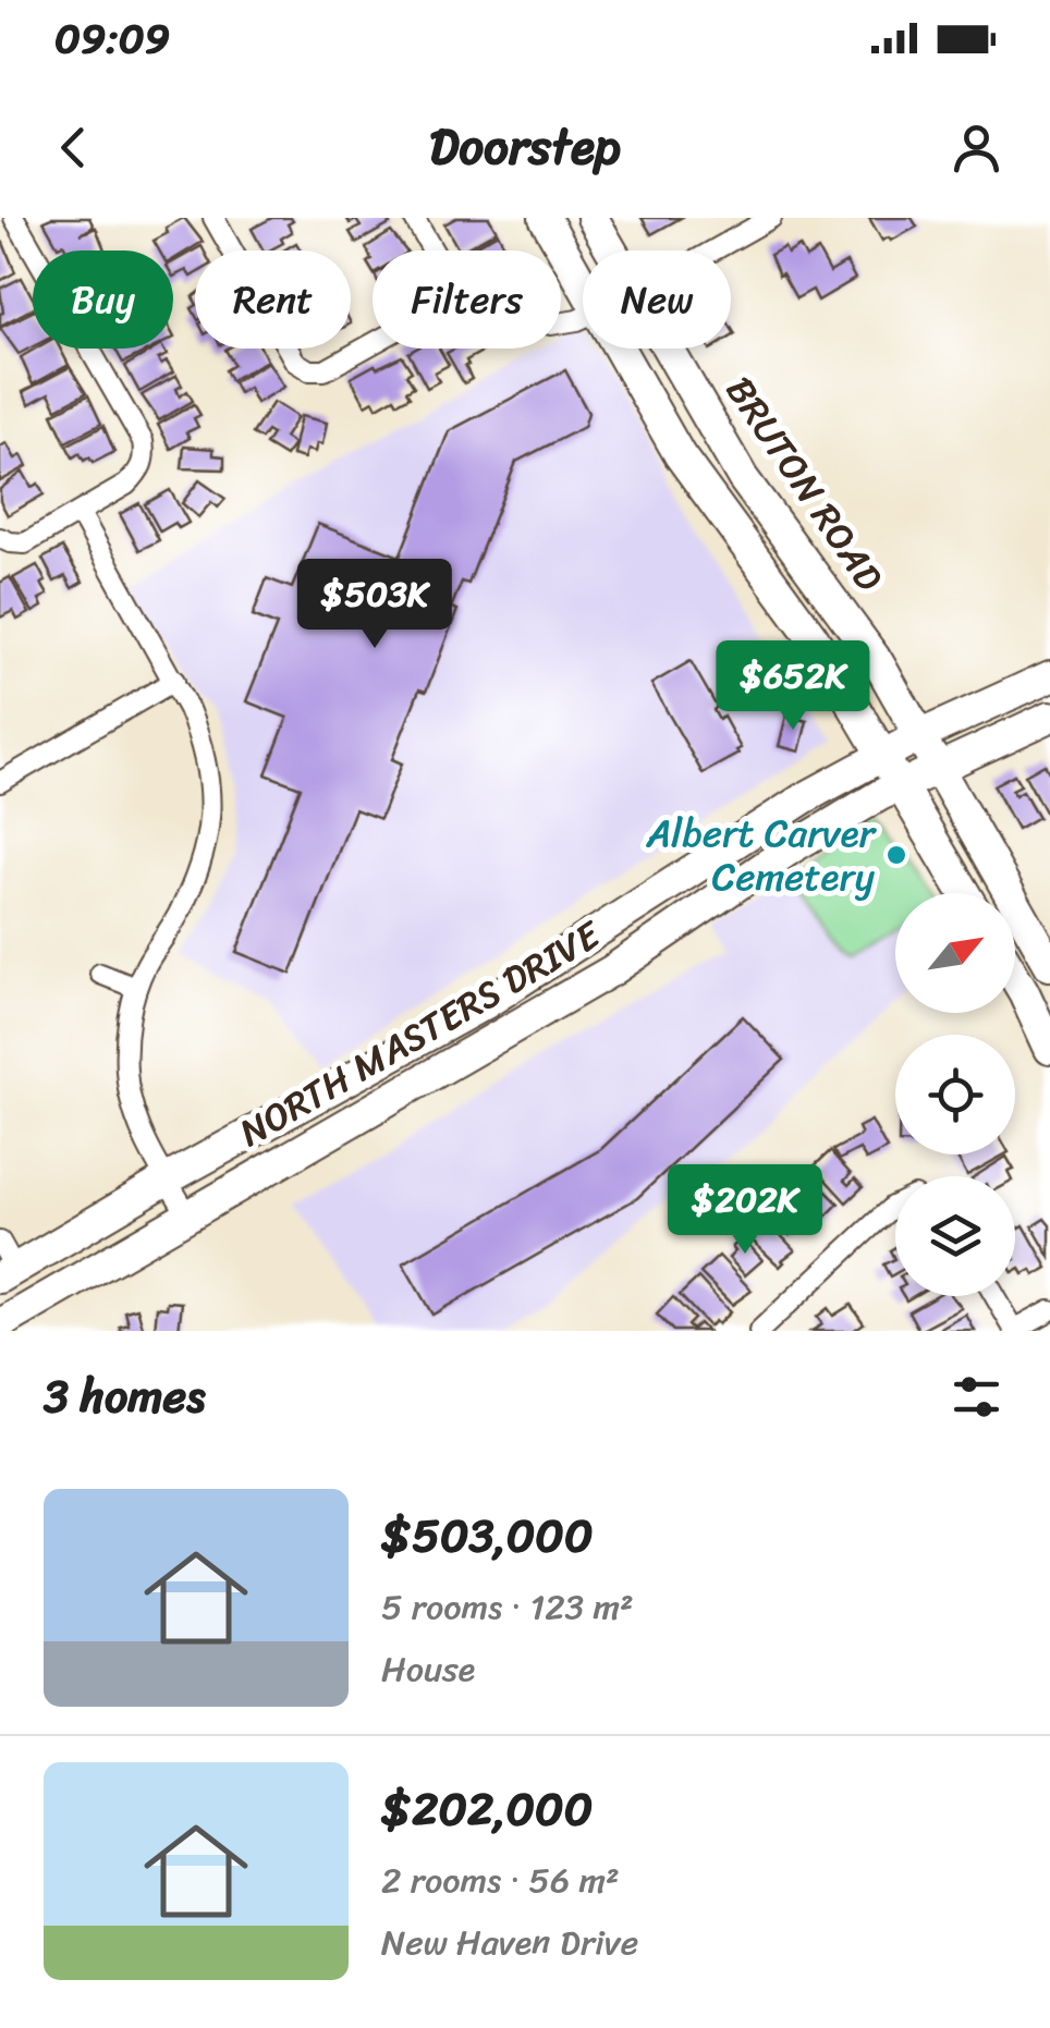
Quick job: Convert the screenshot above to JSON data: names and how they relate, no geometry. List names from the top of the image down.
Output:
{
  "streets": {
    "main road": ["BRUTON ROAD", "NORTH MASTERS DRIVE"]
  },
  "crossings": [
    ["BRUTON ROAD", "NORTH MASTERS DRIVE"]
  ],
  "places": ["Albert Carver Cemetery"],
  "north": "top right",
  "page": {
    "status": "09:09",
    "header": "Doorstep",
    "chip": [
      "Buy",
      "Rent",
      "Filters",
      "New"
    ],
    "price": ["$503K", "$652K", "$202K"],
    "heading": "3 homes",
    "list": [
      {
        "name": "$503,000",
        "note": "5 rooms · 123 m² · House"
      },
      {
        "name": "$202,000",
        "note": "2 rooms · 56 m² · New Haven Drive"
      }
    ]
  }
}
